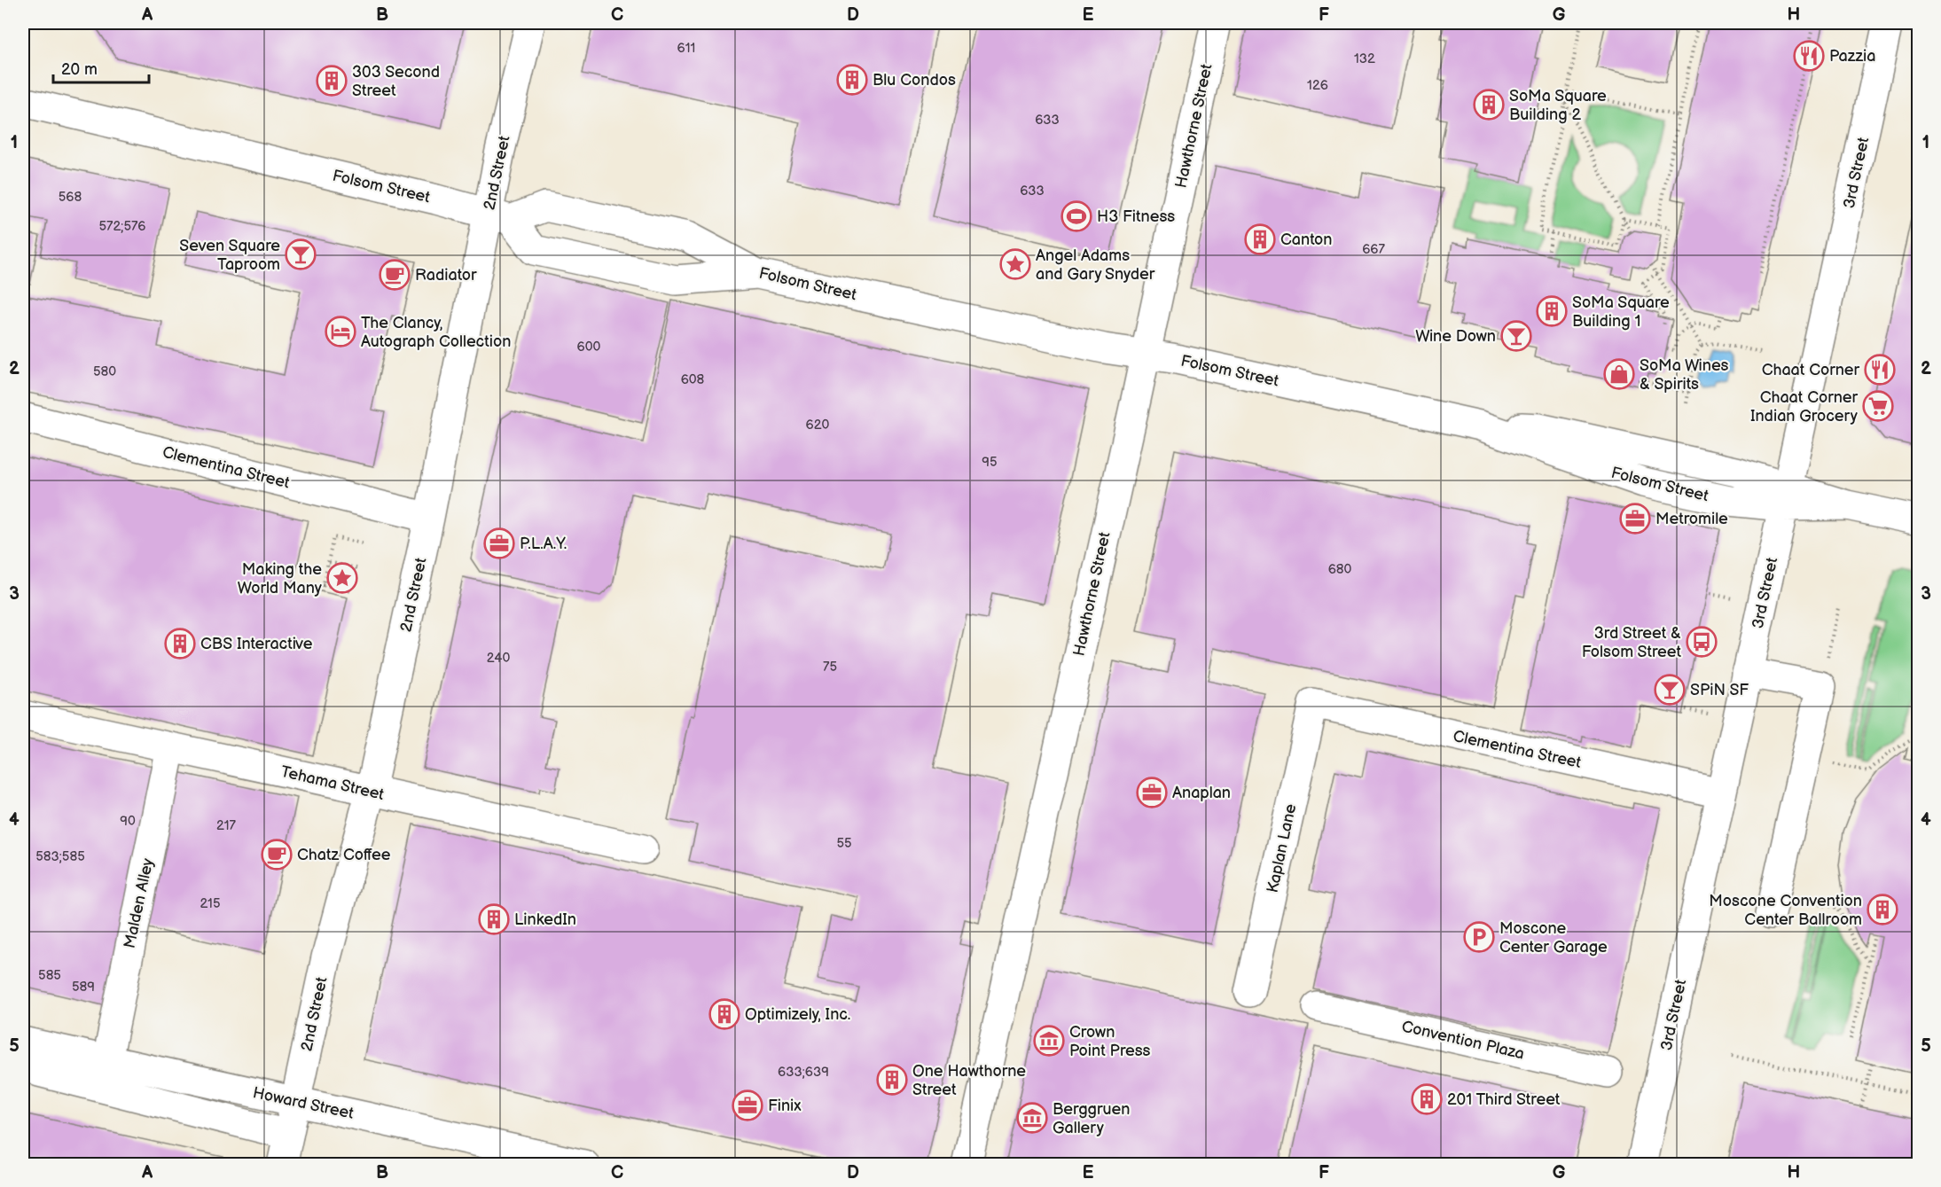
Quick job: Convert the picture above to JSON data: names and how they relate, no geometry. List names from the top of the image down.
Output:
{
  "streets": {
    "street": [
      "Hawthorne Street",
      "2nd Street",
      "3rd Street",
      "Folsom Street",
      "Clementina Street",
      "Tehama Street",
      "Kaplan Lane",
      "Malden Alley",
      "Convention Plaza",
      "Howard Street"
    ]
  },
  "crossings": [
    ["Hawthorne Street", "Folsom Street"],
    ["2nd Street", "Folsom Street"],
    ["2nd Street", "Clementina Street"],
    ["2nd Street", "Tehama Street"],
    ["2nd Street", "Howard Street"],
    ["3rd Street", "Folsom Street"],
    ["3rd Street", "Clementina Street"],
    ["Clementina Street", "Kaplan Lane"],
    ["Tehama Street", "Malden Alley"],
    ["Malden Alley", "Howard Street"]
  ],
  "places": {
    "restaurant": ["Pazzia", "Chaat Corner"],
    "building": [
      "Blu Condos",
      "303 Second Street",
      "SoMa Square Building 2",
      "Canton",
      "SoMa Square Building 1",
      "CBS Interactive",
      "Moscone Convention Center Ballroom",
      "LinkedIn",
      "Optimizely, Inc.",
      "One Hawthorne Street",
      "201 Third Street"
    ],
    "sports": ["H3 Fitness"],
    "bar": ["Seven Square Taproom", "Wine Down", "SPiN SF"],
    "place": ["Angel Adams and Gary Snyder", "Making the World Many"],
    "cafe": ["Radiator", "Chatz Coffee"],
    "hotel": ["The Clancy, Autograph Collection"],
    "shop": ["SoMa Wines & Spirits"],
    "supermarket": ["Chaat Corner Indian Grocery"],
    "office": [
      "Metromile",
      "P.L.A.Y.",
      "Anaplan",
      "Finix"
    ],
    "bus stop": ["3rd Street & Folsom Street"],
    "parking": ["Moscone Center Garage"],
    "museum": ["Crown Point Press", "Berggruen Gallery"]
  },
  "house_numbers": [
    "611",
    "132",
    "126",
    "633",
    "633",
    "568",
    "572;576",
    "667",
    "600",
    "580",
    "608",
    "620",
    "95",
    "680",
    "240",
    "75",
    "90",
    "217",
    "55",
    "583;585",
    "215",
    "585",
    "589",
    "633;639"
  ],
  "scale_bar": "20 m",
  "grid": {
    "columns": [
      "A",
      "B",
      "C",
      "D",
      "E",
      "F",
      "G",
      "H"
    ],
    "rows": [
      "1",
      "2",
      "3",
      "4",
      "5"
    ]
  }
}
